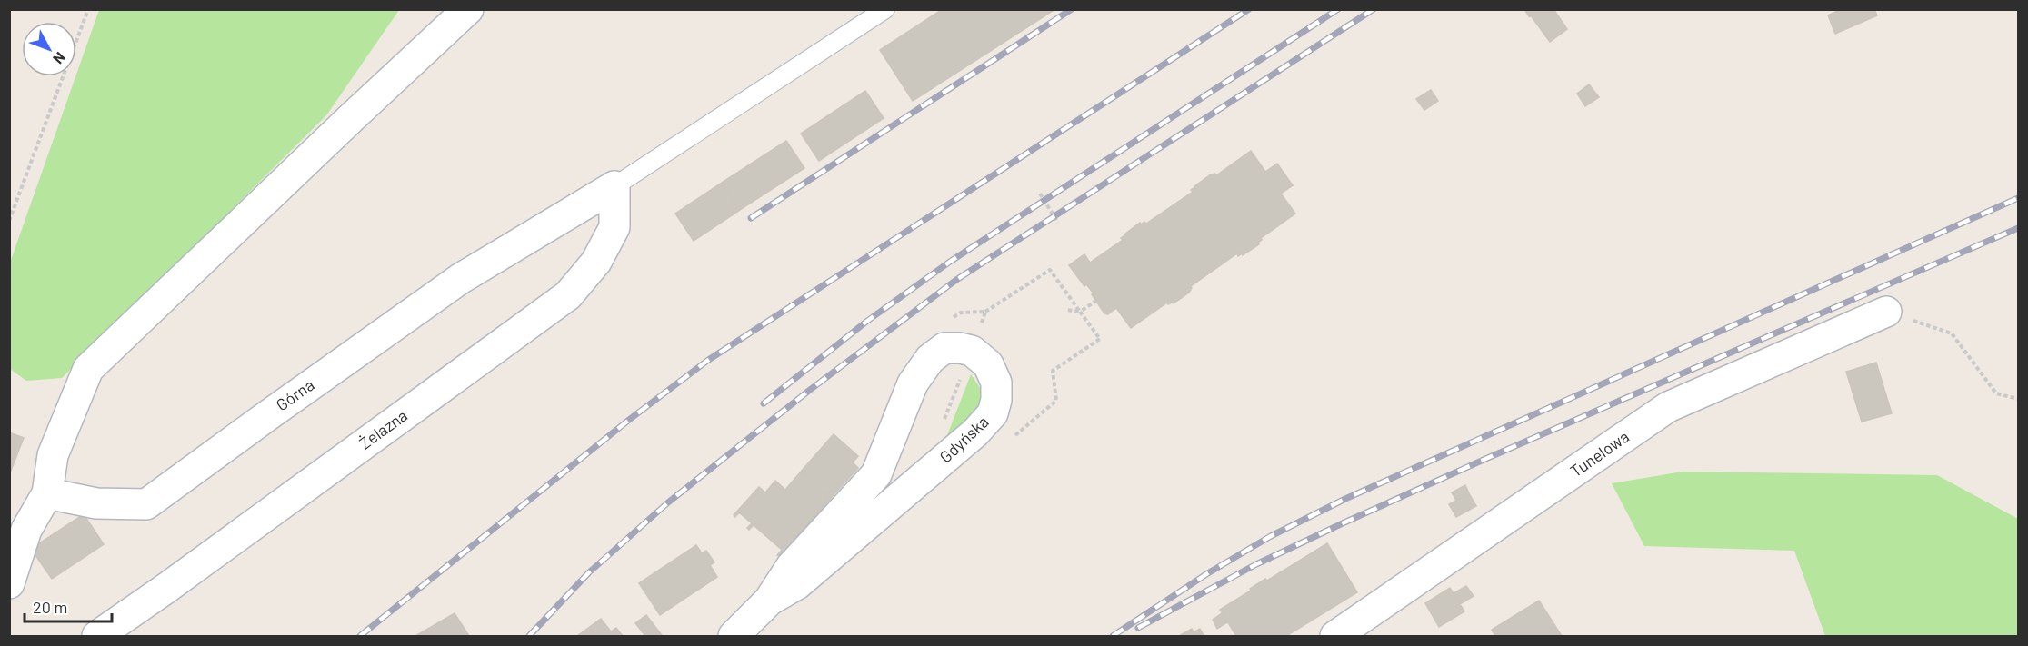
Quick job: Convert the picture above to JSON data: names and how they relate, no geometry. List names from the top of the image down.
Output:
{
  "streets": {
    "street": [
      "Górna",
      "Żelazna",
      "Gdyńska",
      "Tunelowa"
    ]
  },
  "crossings": [
    ["Górna", "Żelazna"]
  ],
  "scale_bar": "20 m",
  "north": "bottom right"
}
